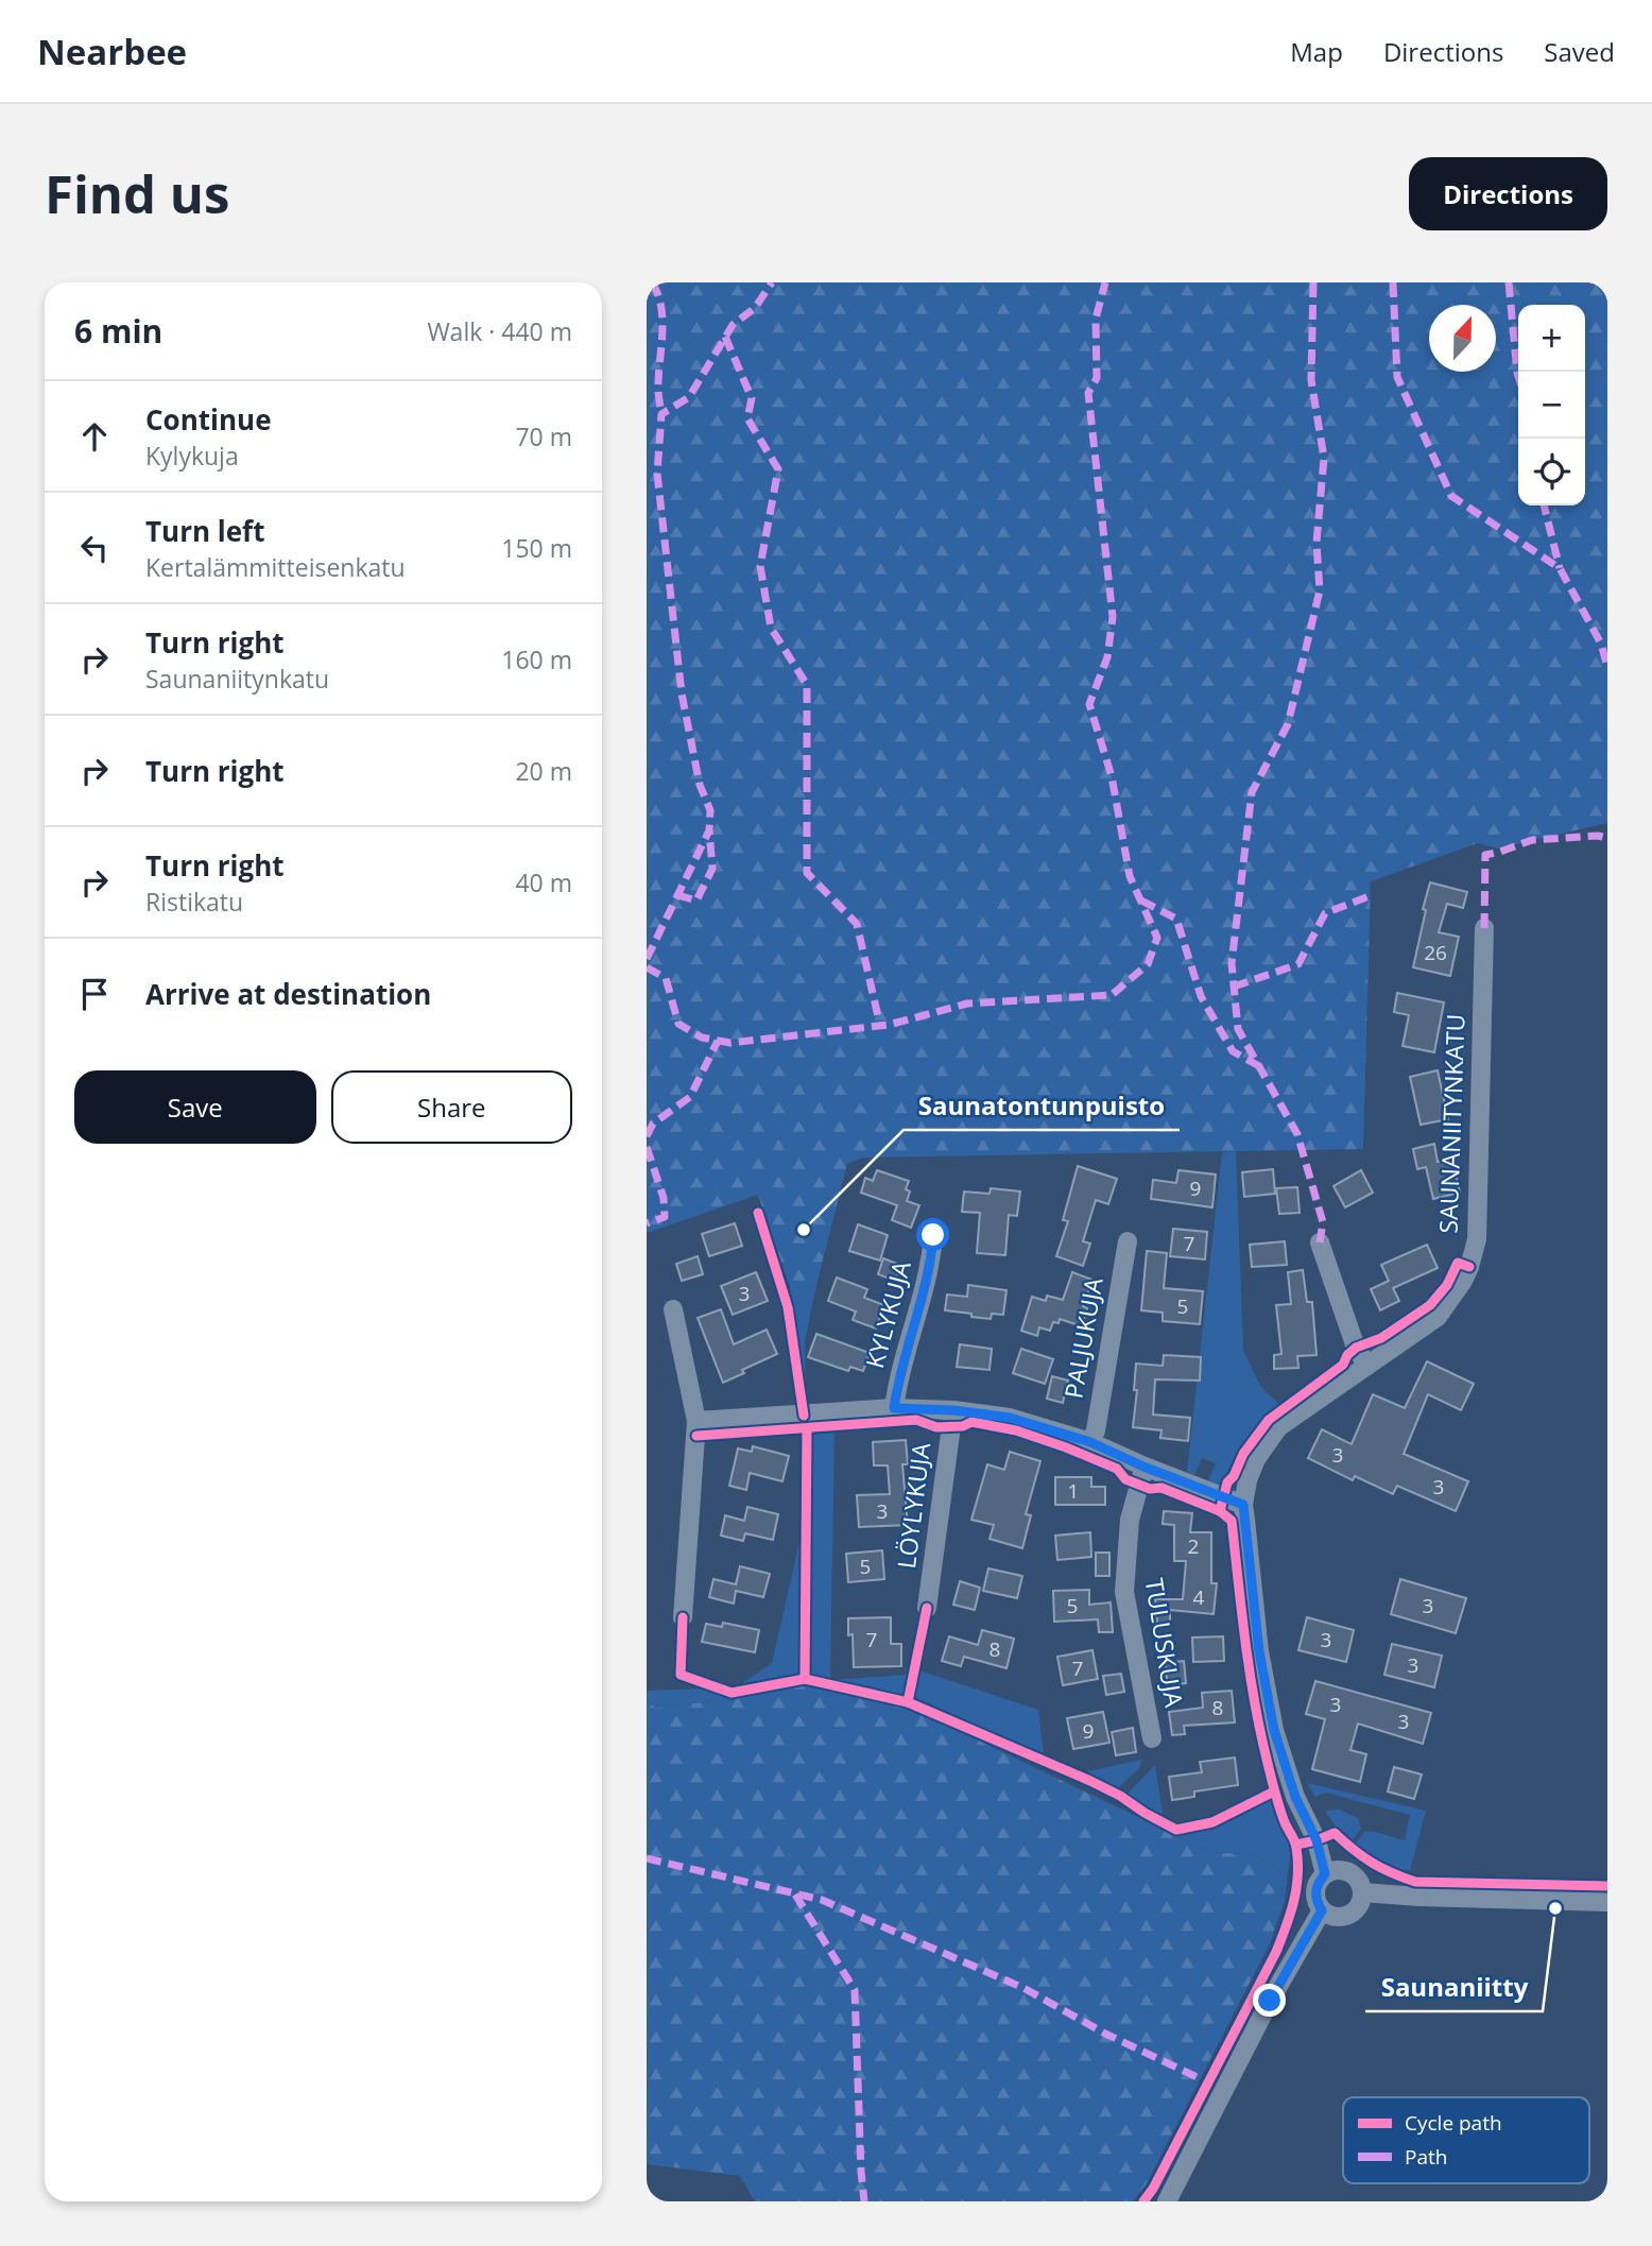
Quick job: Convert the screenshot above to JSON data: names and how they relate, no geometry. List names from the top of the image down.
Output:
{
  "streets": {
    "street": [
      "SAUNANIITYNKATU",
      "KYLYKUJA",
      "PALJUKUJA",
      "LÖYLYKUJA",
      "TULUSKUJA"
    ]
  },
  "places": ["Saunatontunpuisto", "Saunaniitty"],
  "house_numbers": [
    "26",
    "9",
    "7",
    "3",
    "5",
    "3",
    "3",
    "1",
    "3",
    "2",
    "5",
    "4",
    "5",
    "3",
    "7",
    "3",
    "8",
    "3",
    "7",
    "3",
    "8",
    "3",
    "9"
  ],
  "legend": ["Cycle path", "Path"],
  "north": "top",
  "page": {
    "header": "Nearbee",
    "nav": ["Map", "Directions", "Saved"],
    "buttons": [
      "Directions",
      ["Save", "Share"]
    ],
    "title": "Find us",
    "heading": ["6 min", "Walk · 440 m"],
    "map_buttons": ["+", "−"],
    "list": [
      ["Continue", "Kylykuja", "70 m"],
      ["Turn left", "Kertalämmitteisenkatu", "150 m"],
      ["Turn right", "Saunaniitynkatu", "160 m"],
      ["Turn right", "20 m"],
      ["Turn right", "Ristikatu", "40 m"],
      "Arrive at destination"
    ]
  }
}
